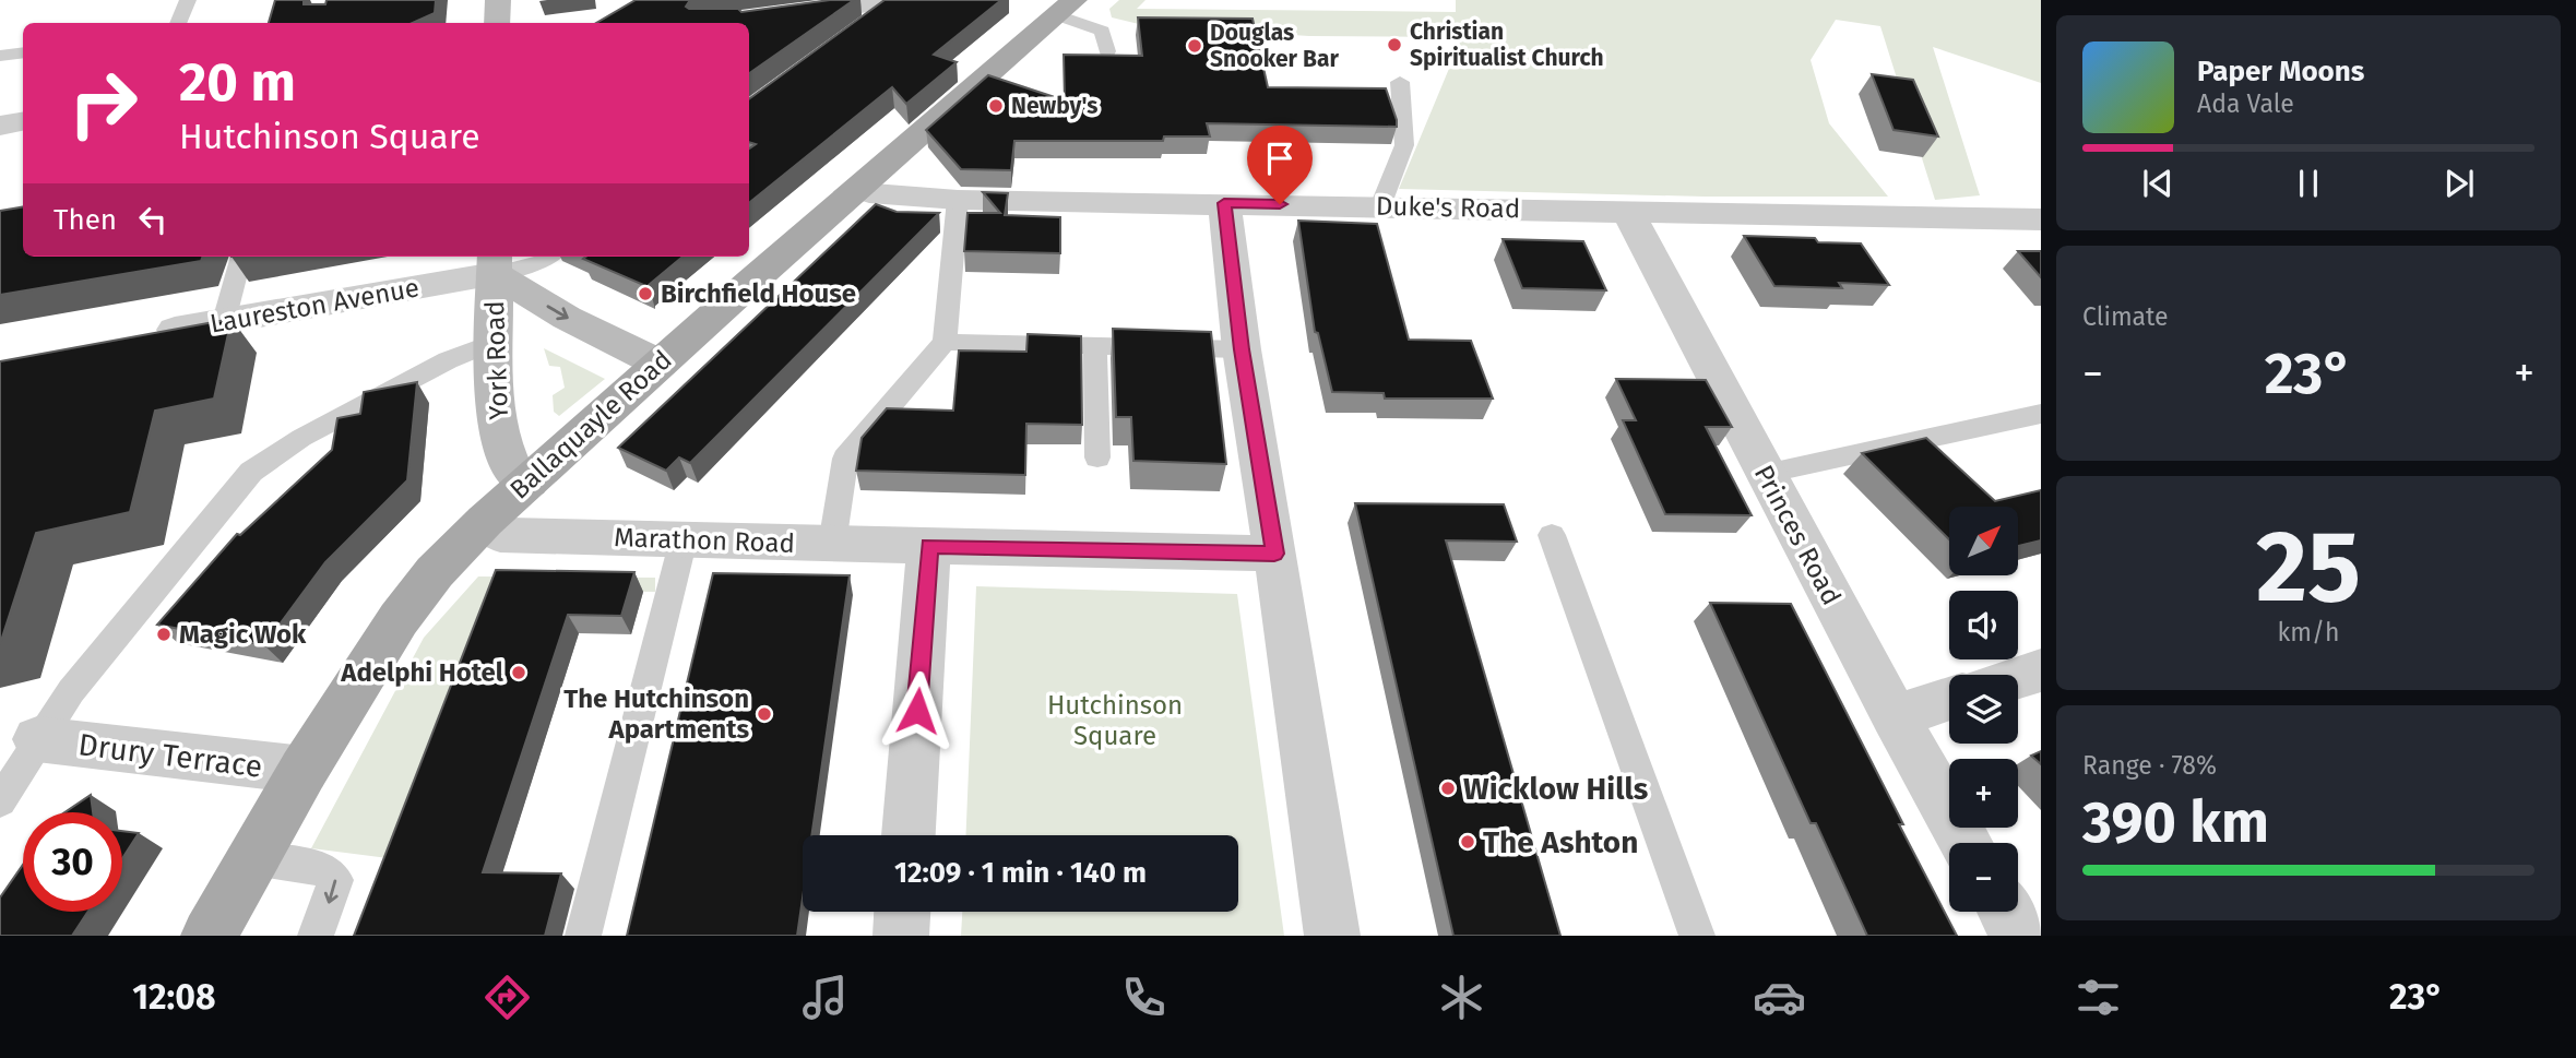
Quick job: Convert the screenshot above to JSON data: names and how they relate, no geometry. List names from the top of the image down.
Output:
{
  "streets": {
    "main road": ["York Road", "Ballaquayle Road"],
    "street": [
      "Duke's Road",
      "Laureston Avenue",
      "Princes Road",
      "Marathon Road",
      "Drury Terrace"
    ]
  },
  "crossings": [
    ["Duke's Road", "Ballaquayle Road"],
    ["Duke's Road", "Princes Road"],
    ["Laureston Avenue", "York Road"],
    ["York Road", "Ballaquayle Road"],
    ["Ballaquayle Road", "Marathon Road"],
    ["Ballaquayle Road", "Drury Terrace"]
  ],
  "one_way": ["York Road"],
  "parks": ["Hutchinson Square"],
  "places": [
    "Christian Spiritualist Church",
    "Douglas Snooker Bar",
    "Newby's",
    "Birchfield House",
    "Magic Wok",
    "Adelphi Hotel",
    "The Hutchinson Apartments",
    "Wicklow Hills",
    "The Ashton"
  ],
  "north": "top right",
  "page": {
    "turn": ["20 m", "Hutchinson Square"],
    "song": ["Paper Moons", "Ada Vale"],
    "then": "Then",
    "tile": [
      "Climate",
      ["25", "km/h"],
      ["Range · 78%", "390 km"]
    ],
    "heat": ["−", "23°", "+"],
    "map_buttons": ["+", "−"],
    "limit": "30",
    "trip": "12:09 · 1 min · 140 m",
    "tabs": ["12:08", "23°"]
  }
}
